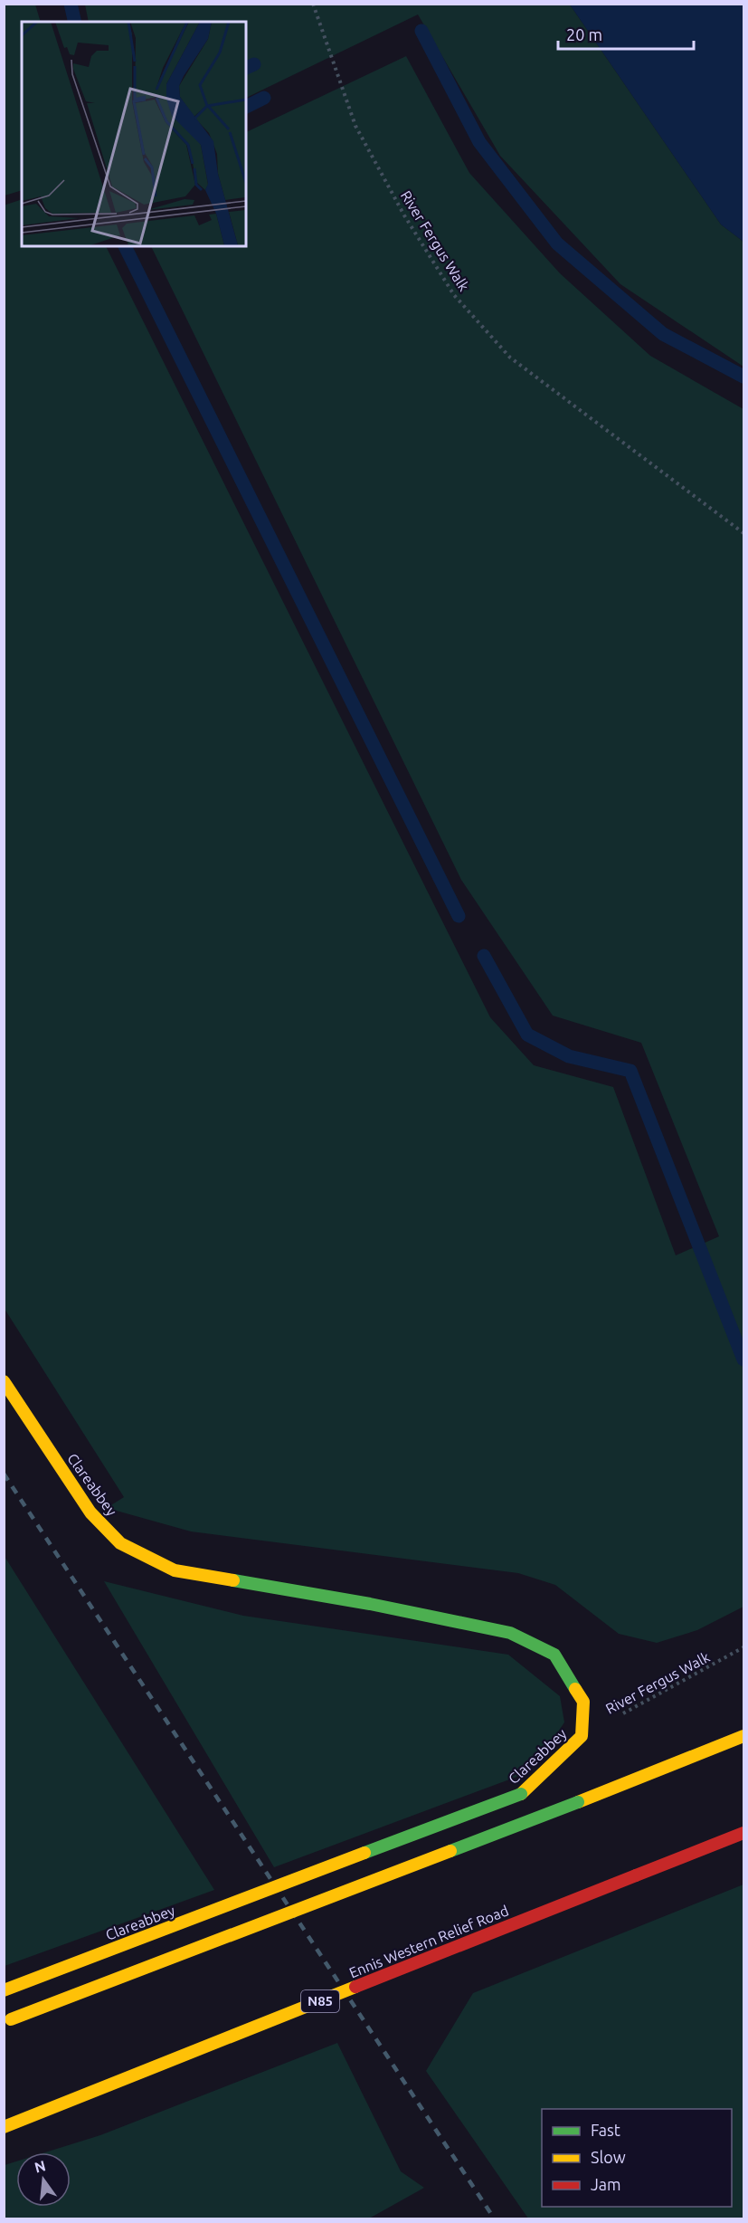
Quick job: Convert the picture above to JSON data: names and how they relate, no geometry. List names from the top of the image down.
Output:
{
  "streets": {
    "main road": ["Clareabbey", "Ennis Western Relief Road", "N85"],
    "path": ["River Fergus Walk"]
  },
  "crossings": [
    ["River Fergus Walk", "Clareabbey"]
  ],
  "legend": ["Fast", "Slow", "Jam"],
  "scale_bar": "20 m",
  "north": "top"
}
